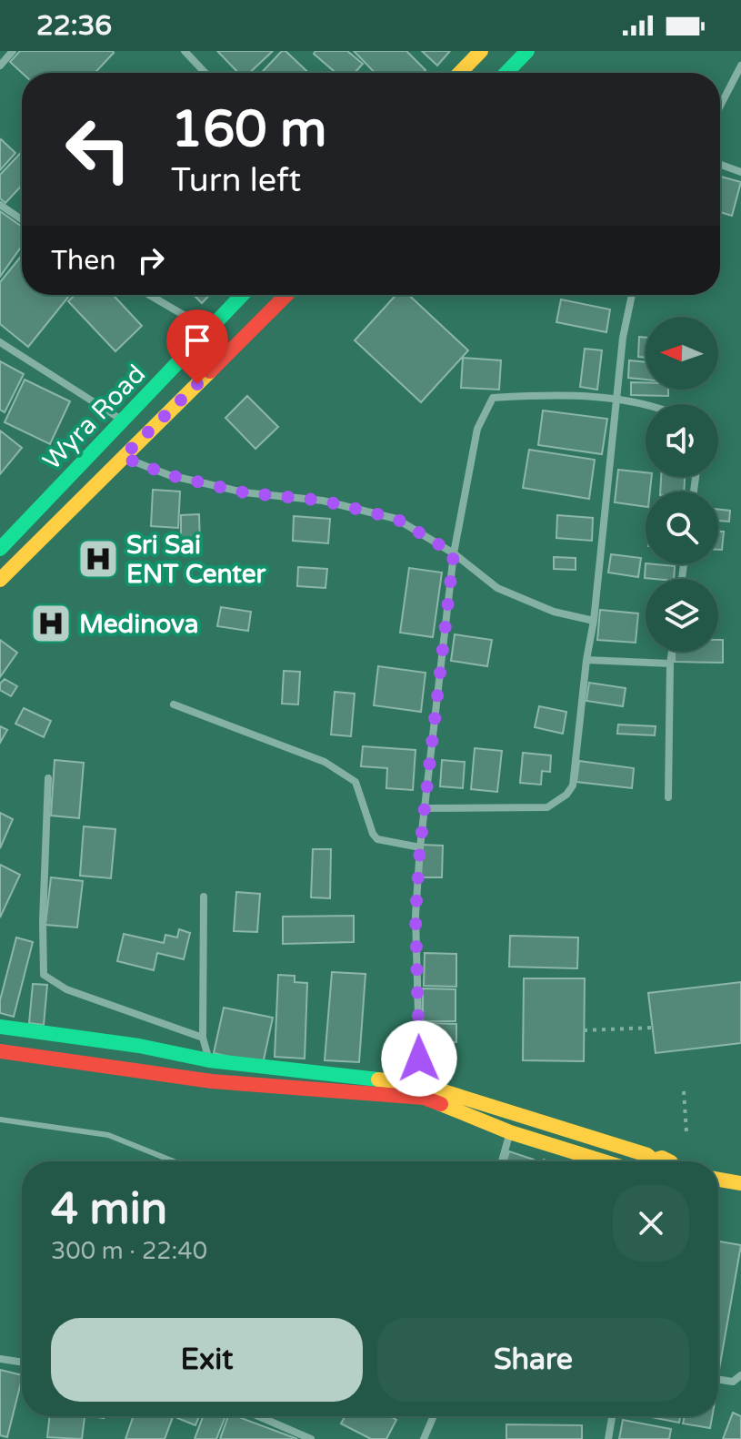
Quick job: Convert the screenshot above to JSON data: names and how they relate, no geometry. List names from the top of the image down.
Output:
{
  "streets": {
    "street": ["Wyra Road"]
  },
  "places": {
    "hospital": ["Sri Sai ENT Center", "Medinova"]
  },
  "north": "left",
  "page": {
    "status": "22:36",
    "turn": ["160 m", "Turn left"],
    "then": "Then",
    "heading": ["4 min", "300 m · 22:40"],
    "buttons": ["Exit", "Share"]
  }
}
